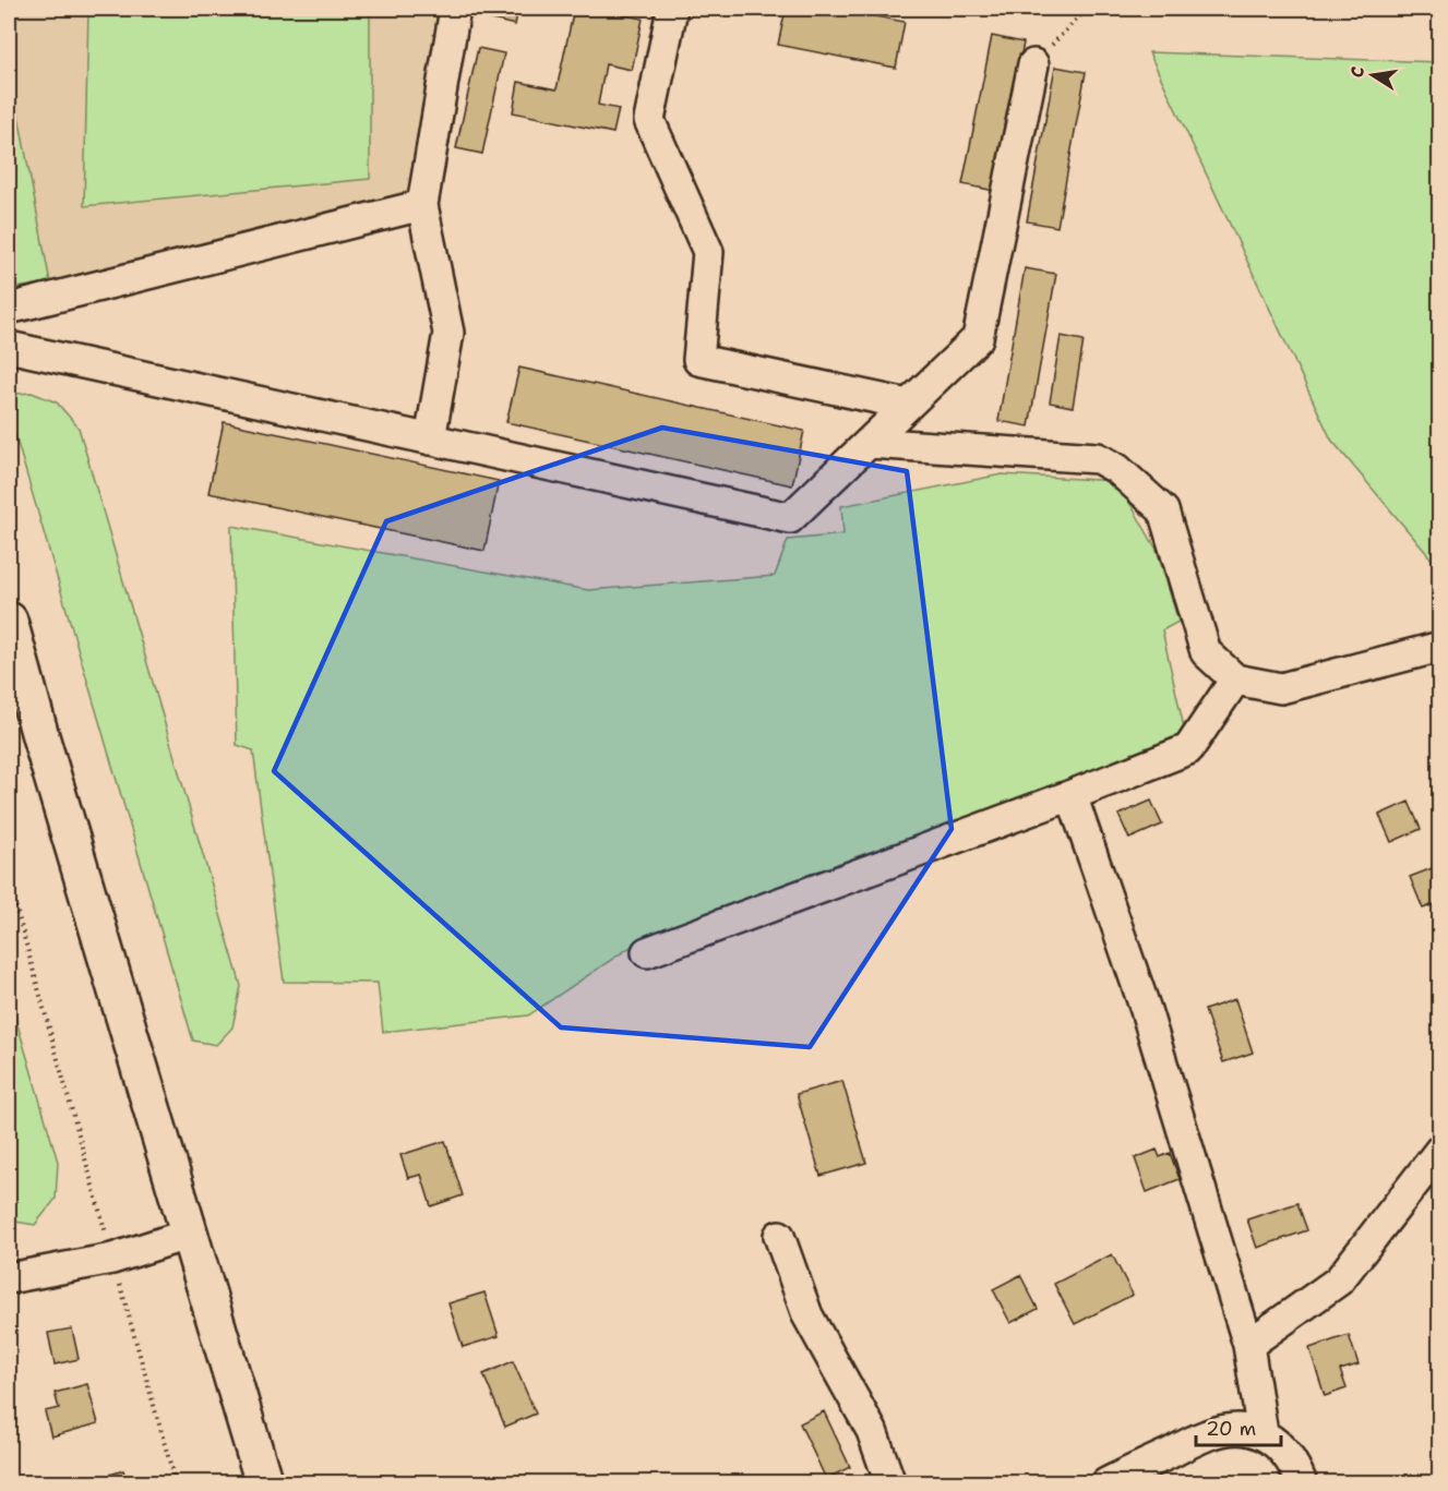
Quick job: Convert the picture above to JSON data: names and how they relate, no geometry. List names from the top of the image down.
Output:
{
  "scale_bar": "20 m",
  "north": "left"
}
